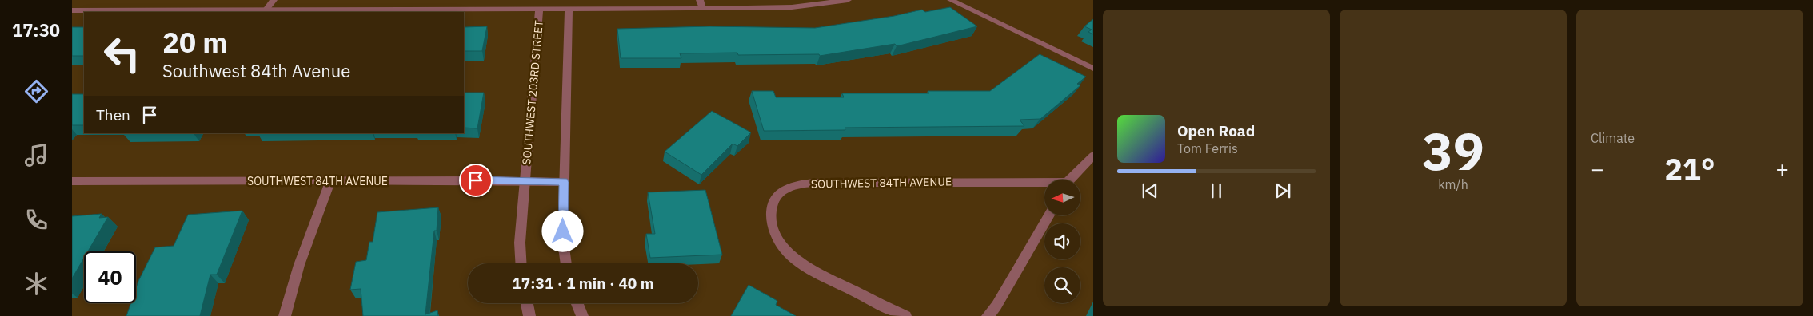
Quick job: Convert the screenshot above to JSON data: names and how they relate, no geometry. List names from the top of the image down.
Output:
{
  "streets": {
    "street": ["SOUTHWEST 203RD STREET", "SOUTHWEST 84TH AVENUE"]
  },
  "crossings": [
    ["SOUTHWEST 203RD STREET", "SOUTHWEST 84TH AVENUE"]
  ],
  "north": "left",
  "page": {
    "tabs": "17:30",
    "tile": [
      ["39", "km/h"],
      "Climate"
    ],
    "turn": ["20 m", "Southwest 84th Avenue"],
    "then": "Then",
    "song": ["Open Road", "Tom Ferris"],
    "heat": ["−", "21°", "+"],
    "limit": "40",
    "trip": "17:31 · 1 min · 40 m"
  }
}
